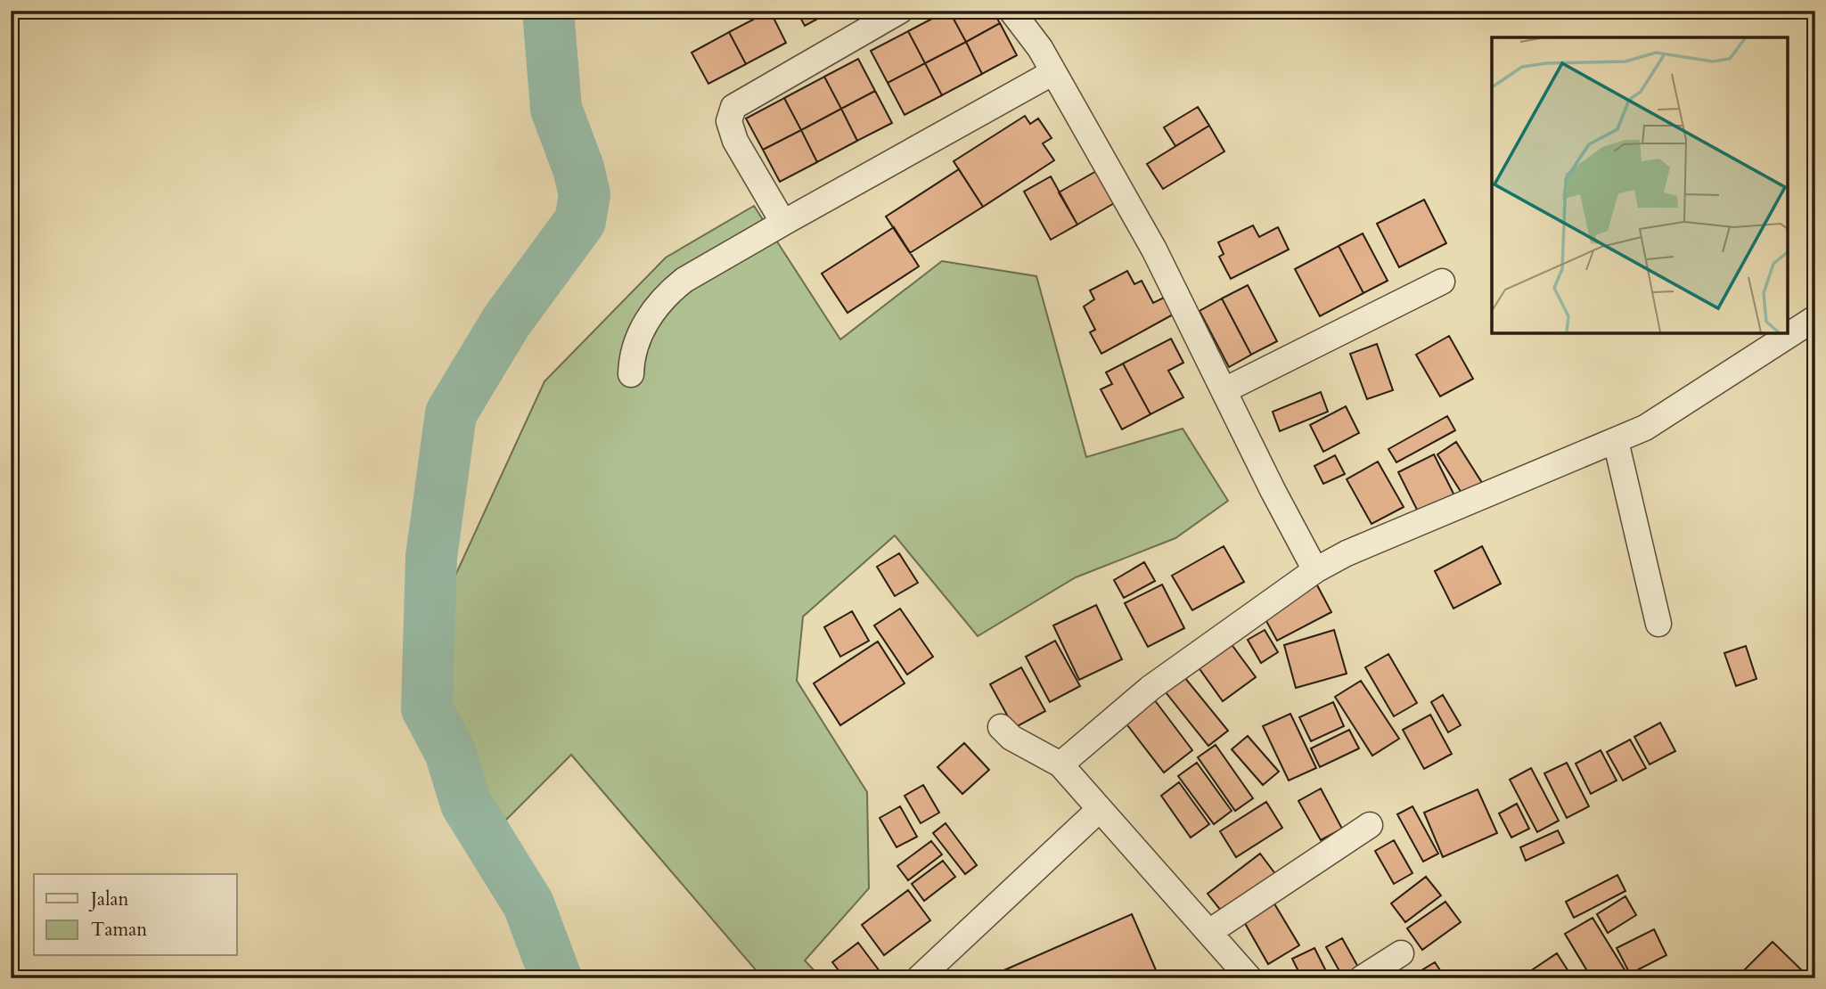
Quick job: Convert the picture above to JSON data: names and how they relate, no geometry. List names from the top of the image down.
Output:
{
  "legend": ["Jalan", "Taman"]
}
